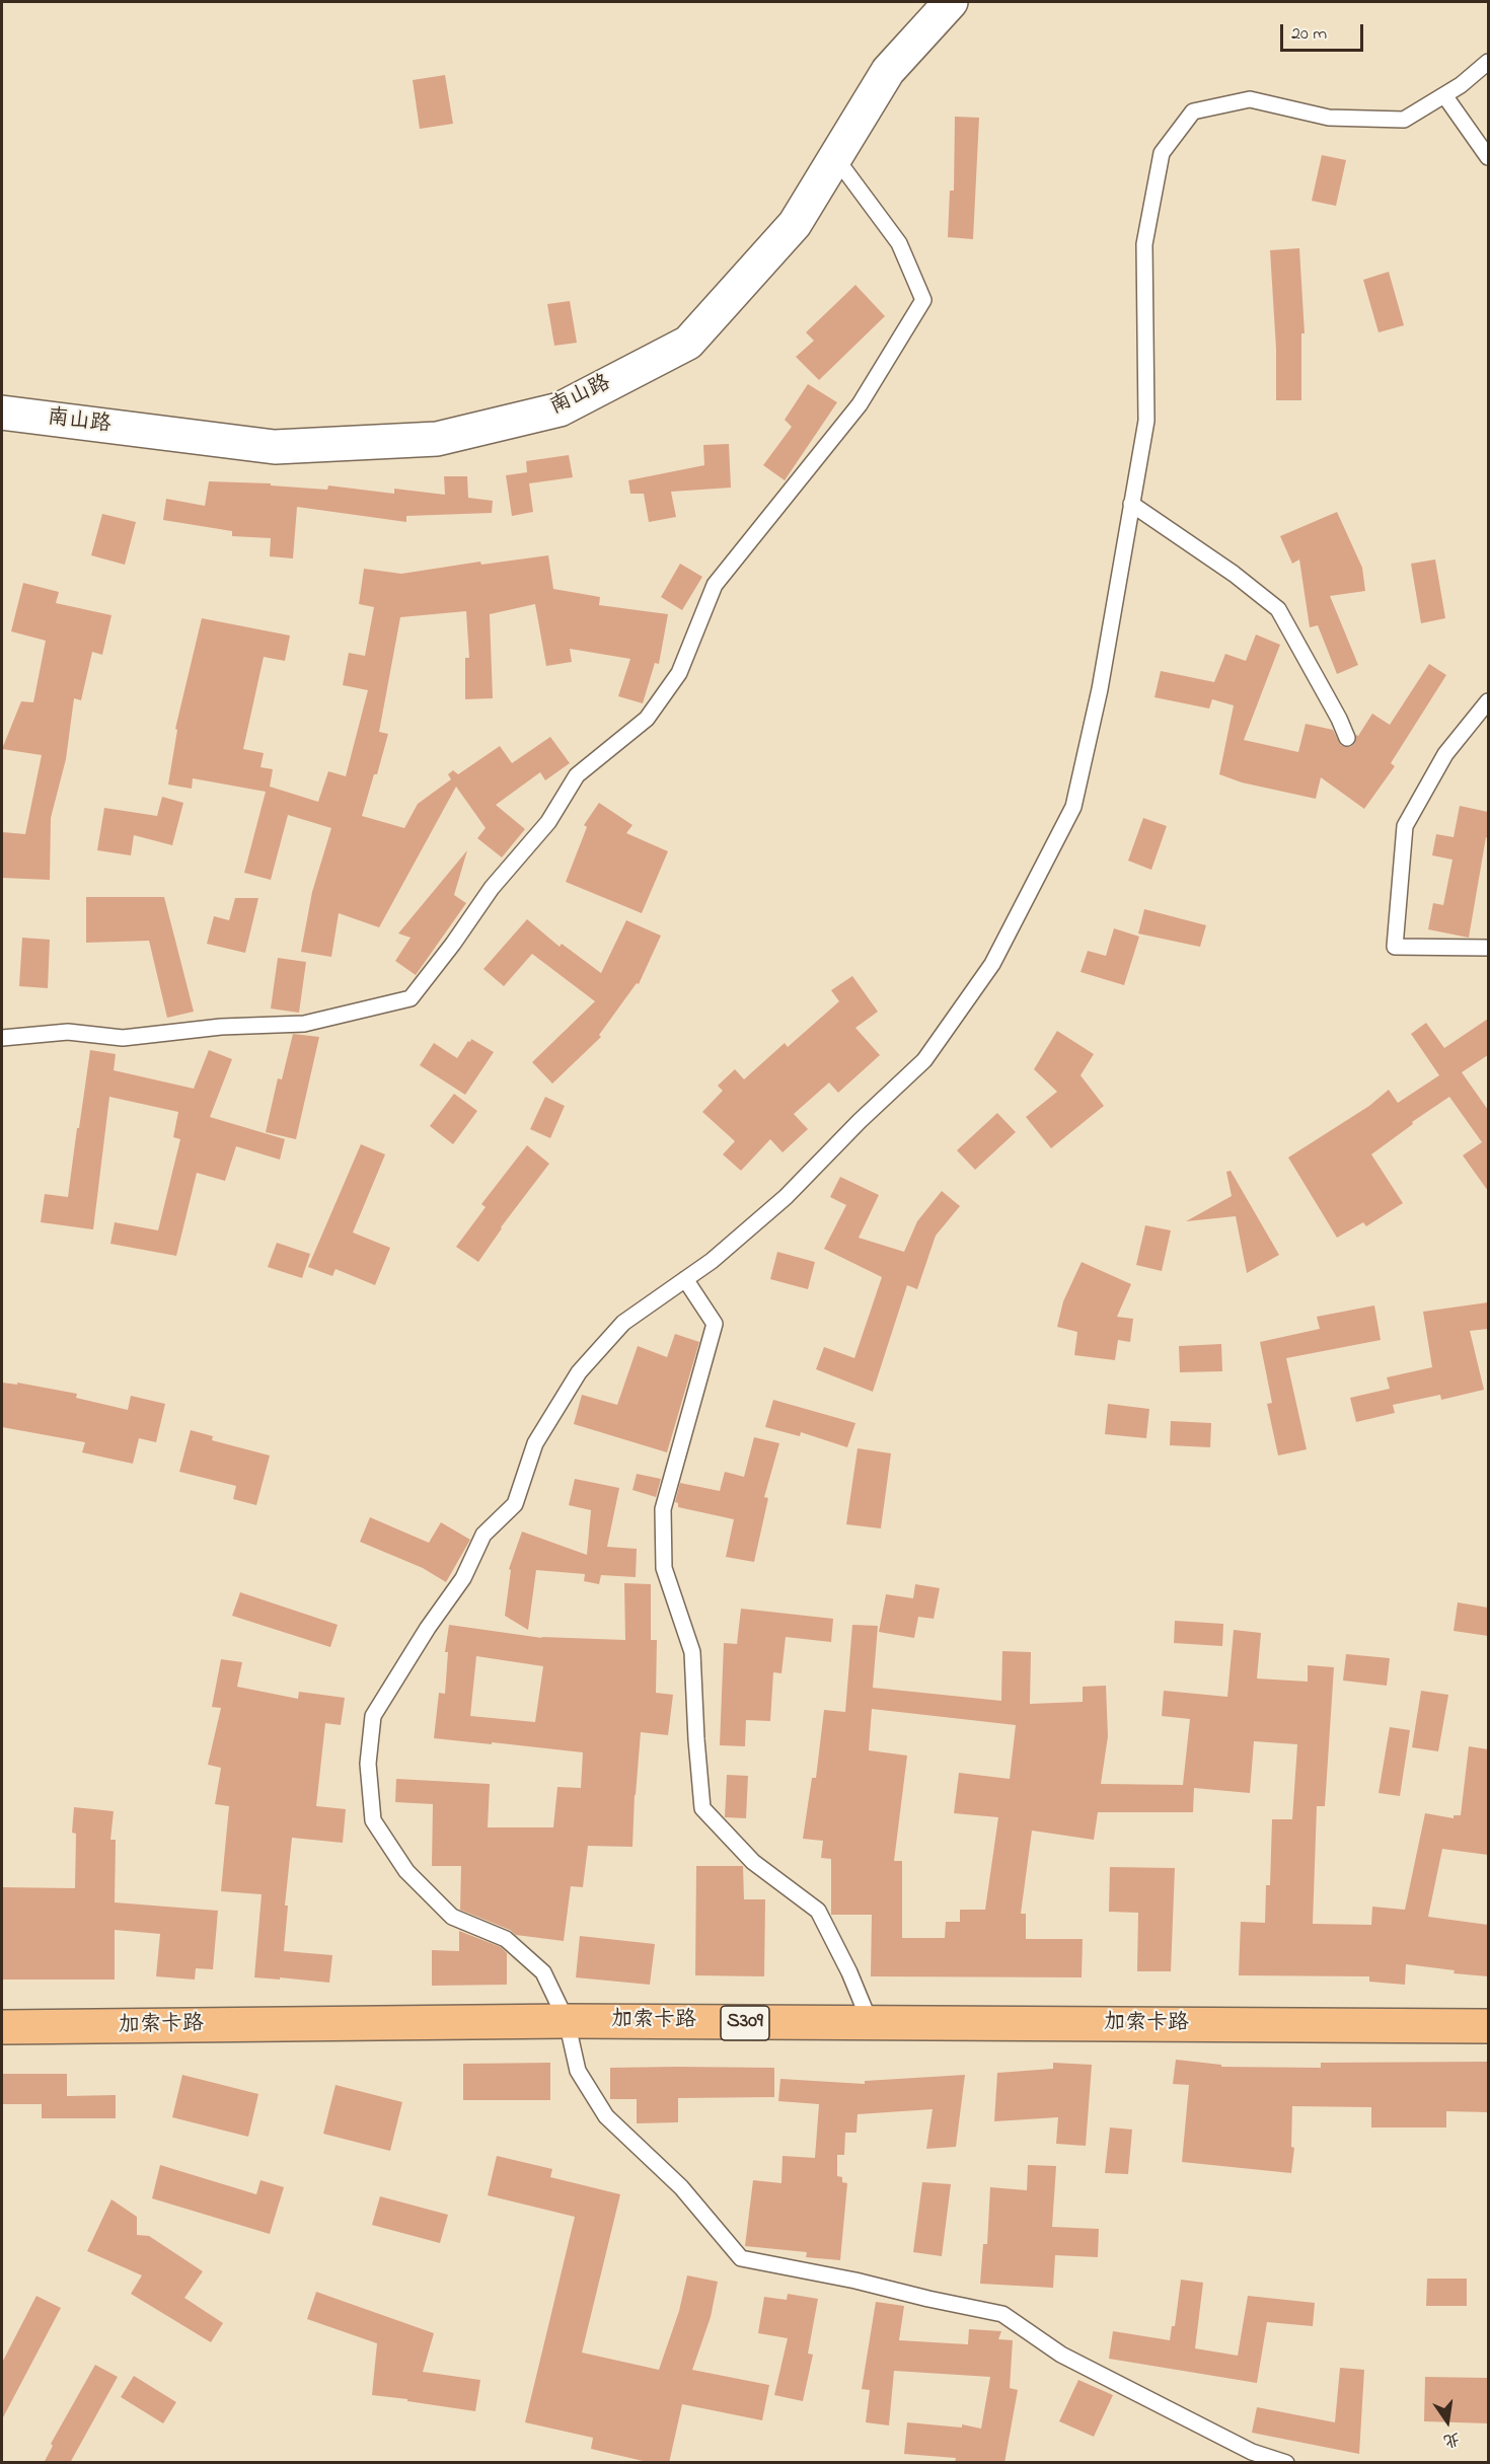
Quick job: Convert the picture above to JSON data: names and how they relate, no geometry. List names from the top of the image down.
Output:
{
  "streets": {
    "main road": ["加索卡路", "S309"],
    "street": ["南山路"]
  },
  "scale_bar": "20 m",
  "north": "bottom"
}
